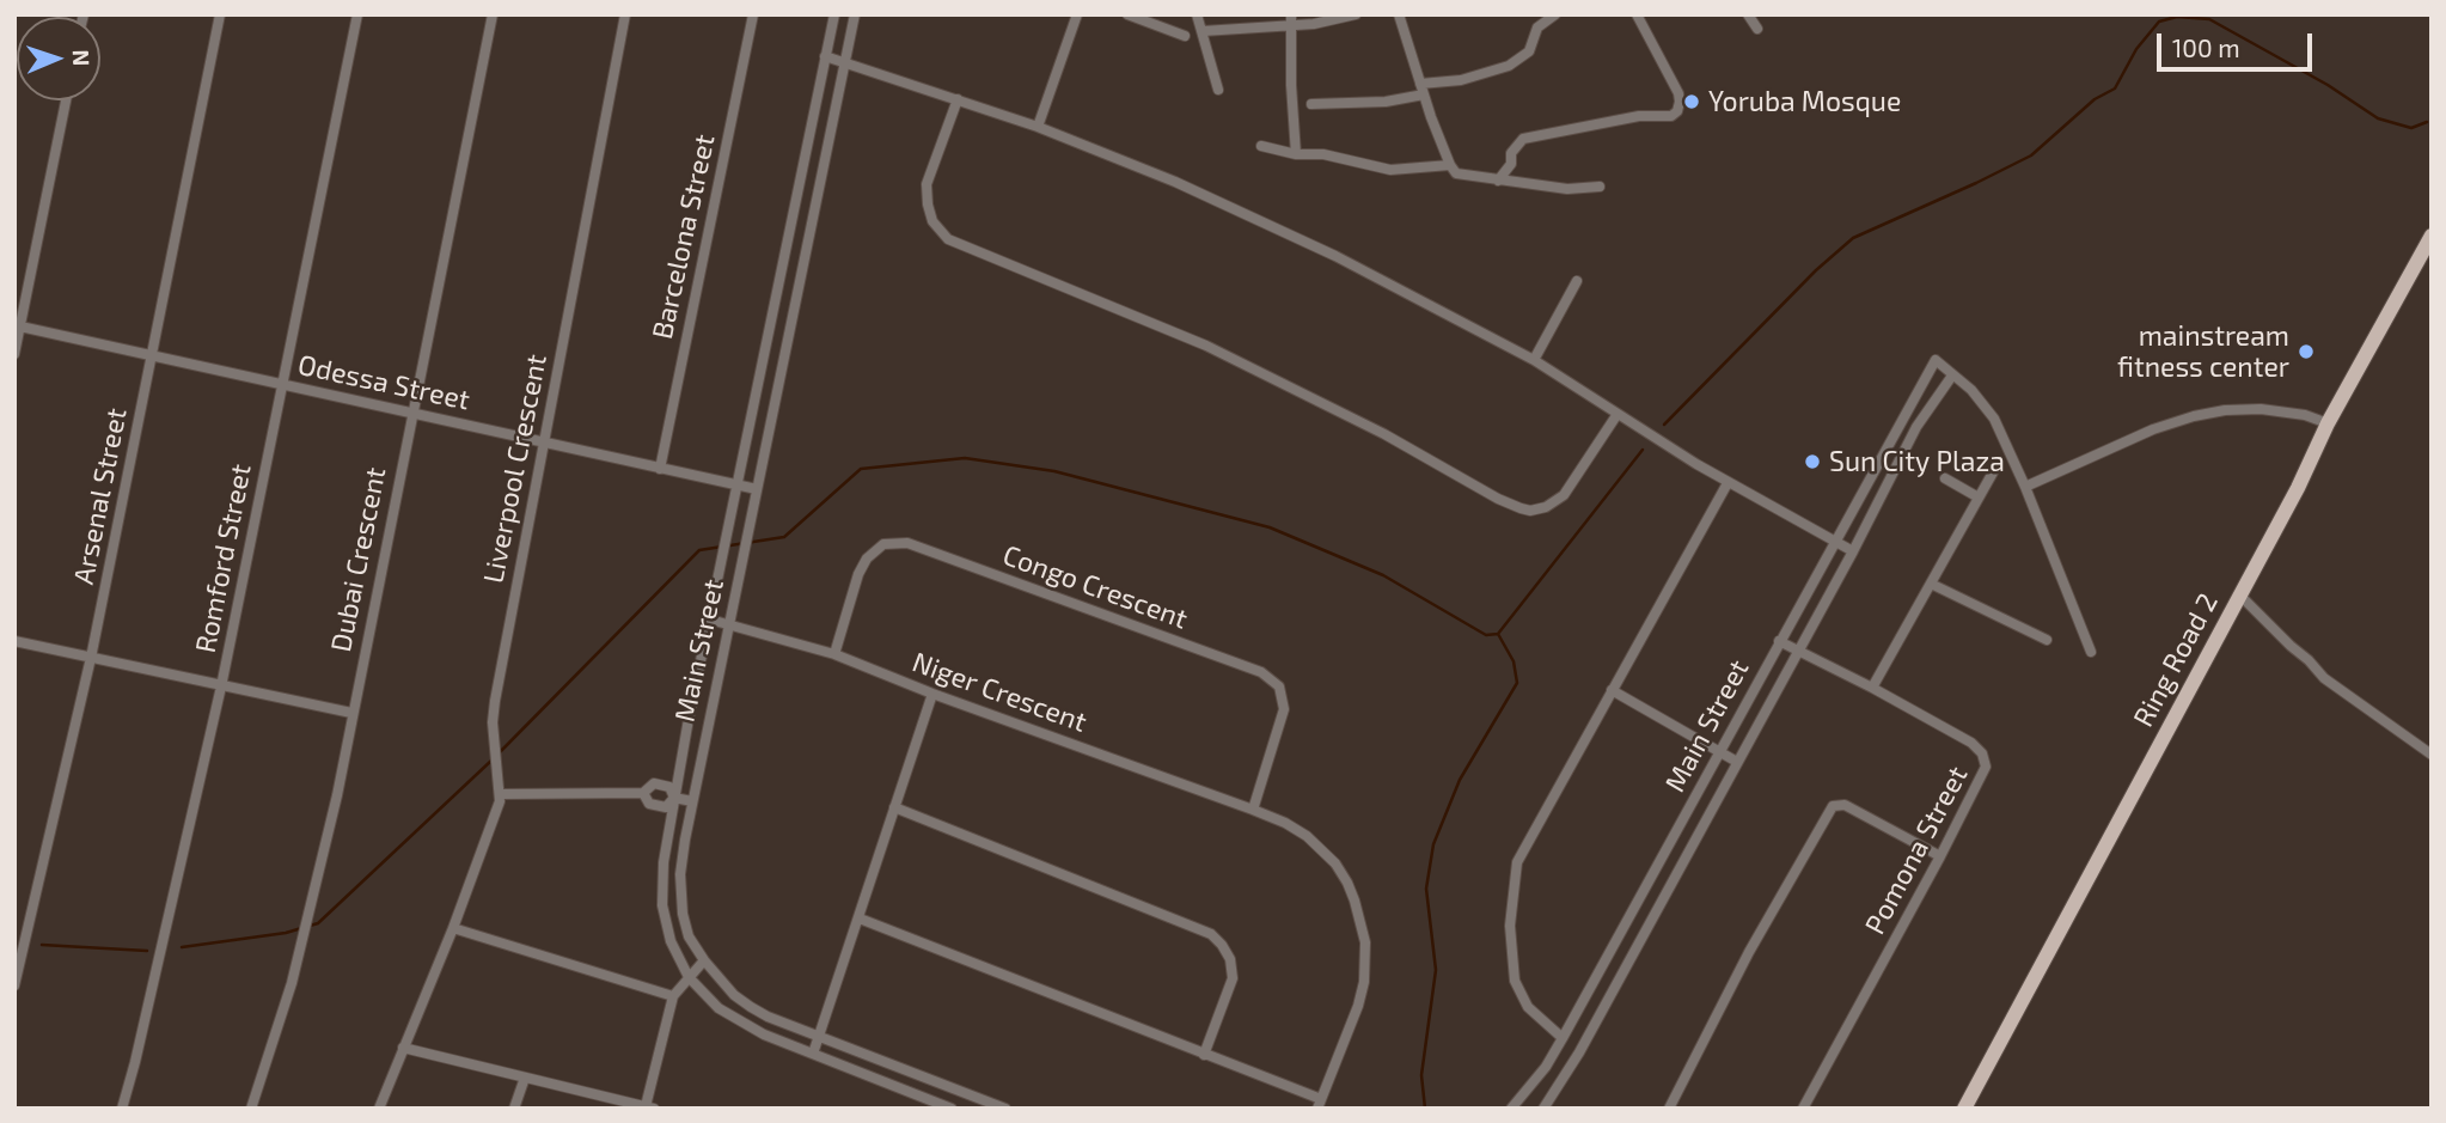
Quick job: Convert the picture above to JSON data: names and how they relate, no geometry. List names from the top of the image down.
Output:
{
  "streets": {
    "main road": ["Ring Road 2"],
    "street": [
      "Barcelona Street",
      "Odessa Street",
      "Liverpool Crescent",
      "Arsenal Street",
      "Romford Street",
      "Dubai Crescent",
      "Congo Crescent",
      "Main Street",
      "Niger Crescent",
      "Pomona Street"
    ]
  },
  "crossings": [
    ["Barcelona Street", "Odessa Street"],
    ["Odessa Street", "Liverpool Crescent"],
    ["Odessa Street", "Arsenal Street"],
    ["Odessa Street", "Romford Street"],
    ["Odessa Street", "Dubai Crescent"],
    ["Odessa Street", "Main Street"],
    ["Congo Crescent", "Niger Crescent"],
    ["Main Street", "Niger Crescent"],
    ["Main Street", "Pomona Street"]
  ],
  "places": ["Yoruba Mosque", "mainstream fitness center", "Sun City Plaza"],
  "scale_bar": "100 m",
  "north": "right"
}
